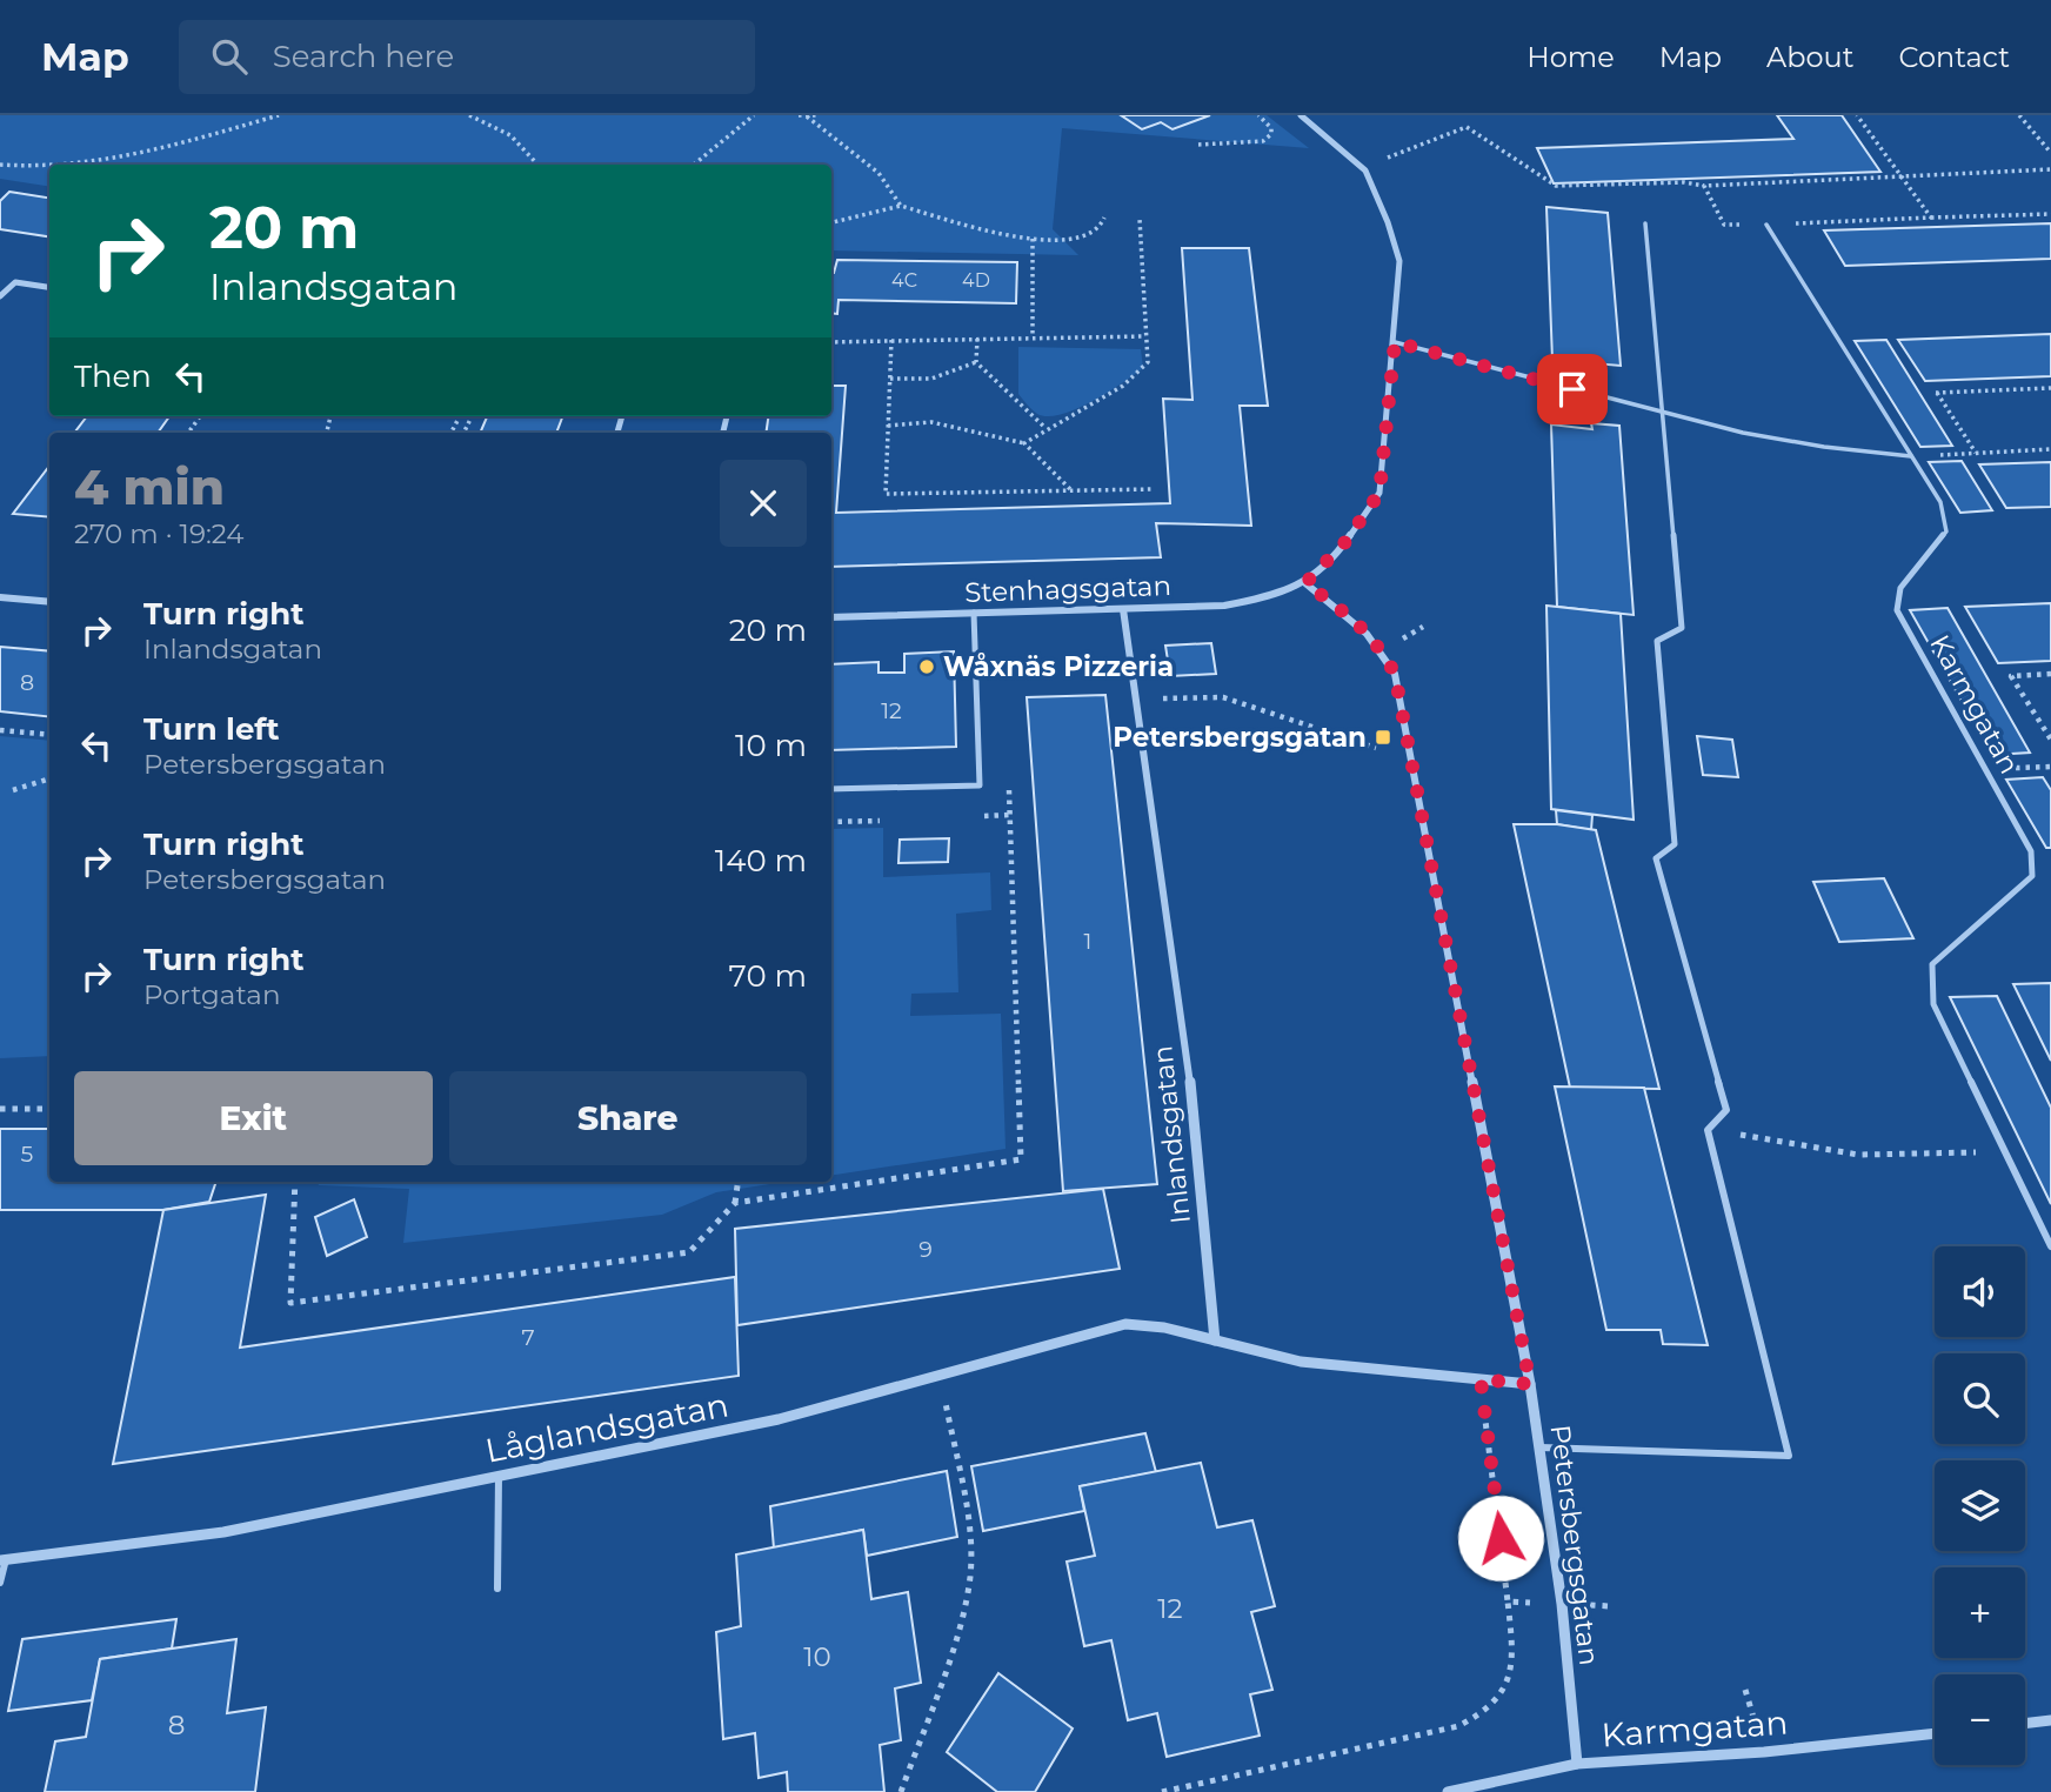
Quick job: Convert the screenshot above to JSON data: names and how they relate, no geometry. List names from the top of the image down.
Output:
{
  "streets": {
    "street": [
      "Stenhagsgatan",
      "Karmgatan",
      "Inlandsgatan",
      "Låglandsgatan",
      "Petersbergsgatan"
    ]
  },
  "crossings": [
    ["Stenhagsgatan", "Inlandsgatan"],
    ["Stenhagsgatan", "Petersbergsgatan"],
    ["Karmgatan", "Petersbergsgatan"],
    ["Inlandsgatan", "Låglandsgatan"]
  ],
  "places": {
    "other": ["Wåxnäs Pizzeria"],
    "transit": ["Petersbergsgatan"]
  },
  "house_numbers": [
    "4C",
    "4D",
    "8",
    "12",
    "1",
    "5",
    "9",
    "7",
    "12",
    "10",
    "8"
  ],
  "page": {
    "header": "Map",
    "search": "Search here",
    "nav": [
      "Home",
      "Map",
      "About",
      "Contact"
    ],
    "turn": ["20 m", "Inlandsgatan"],
    "then": "Then",
    "heading": ["4 min", "270 m · 19:24"],
    "list": [
      {
        "name": "Turn right",
        "note": "Inlandsgatan",
        "value": "20 m"
      },
      {
        "name": "Turn left",
        "note": "Petersbergsgatan",
        "value": "10 m"
      },
      {
        "name": "Turn right",
        "note": "Petersbergsgatan",
        "value": "140 m"
      },
      {
        "name": "Turn right",
        "note": "Portgatan",
        "value": "70 m"
      }
    ],
    "buttons": ["Exit", "Share"],
    "map_buttons": ["+", "−"]
  }
}
